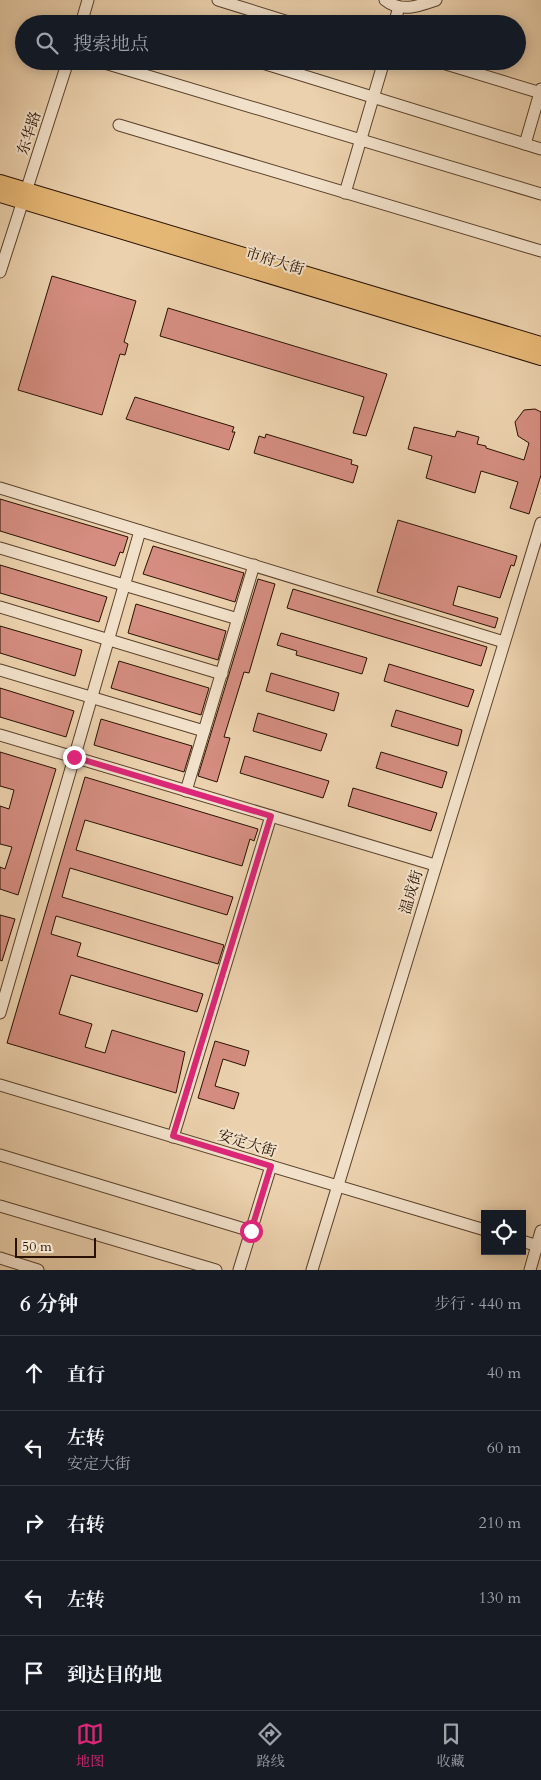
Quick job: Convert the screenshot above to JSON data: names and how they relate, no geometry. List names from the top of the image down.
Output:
{
  "streets": {
    "main road": ["市府大街"],
    "street": ["东华路", "温成街", "安定大街"]
  },
  "crossings": [
    ["东华路", "市府大街"],
    ["温成街", "安定大街"]
  ],
  "scale_bar": "50 m",
  "page": {
    "search": "搜索地点",
    "scale": "50 m",
    "heading": ["6 分钟", "步行 · 440 m"],
    "list": [
      ["直行", "40 m"],
      ["左转", "安定大街", "60 m"],
      ["右转", "210 m"],
      ["左转", "130 m"],
      "到达目的地"
    ],
    "nav": ["地图", "路线", "收藏"]
  }
}
